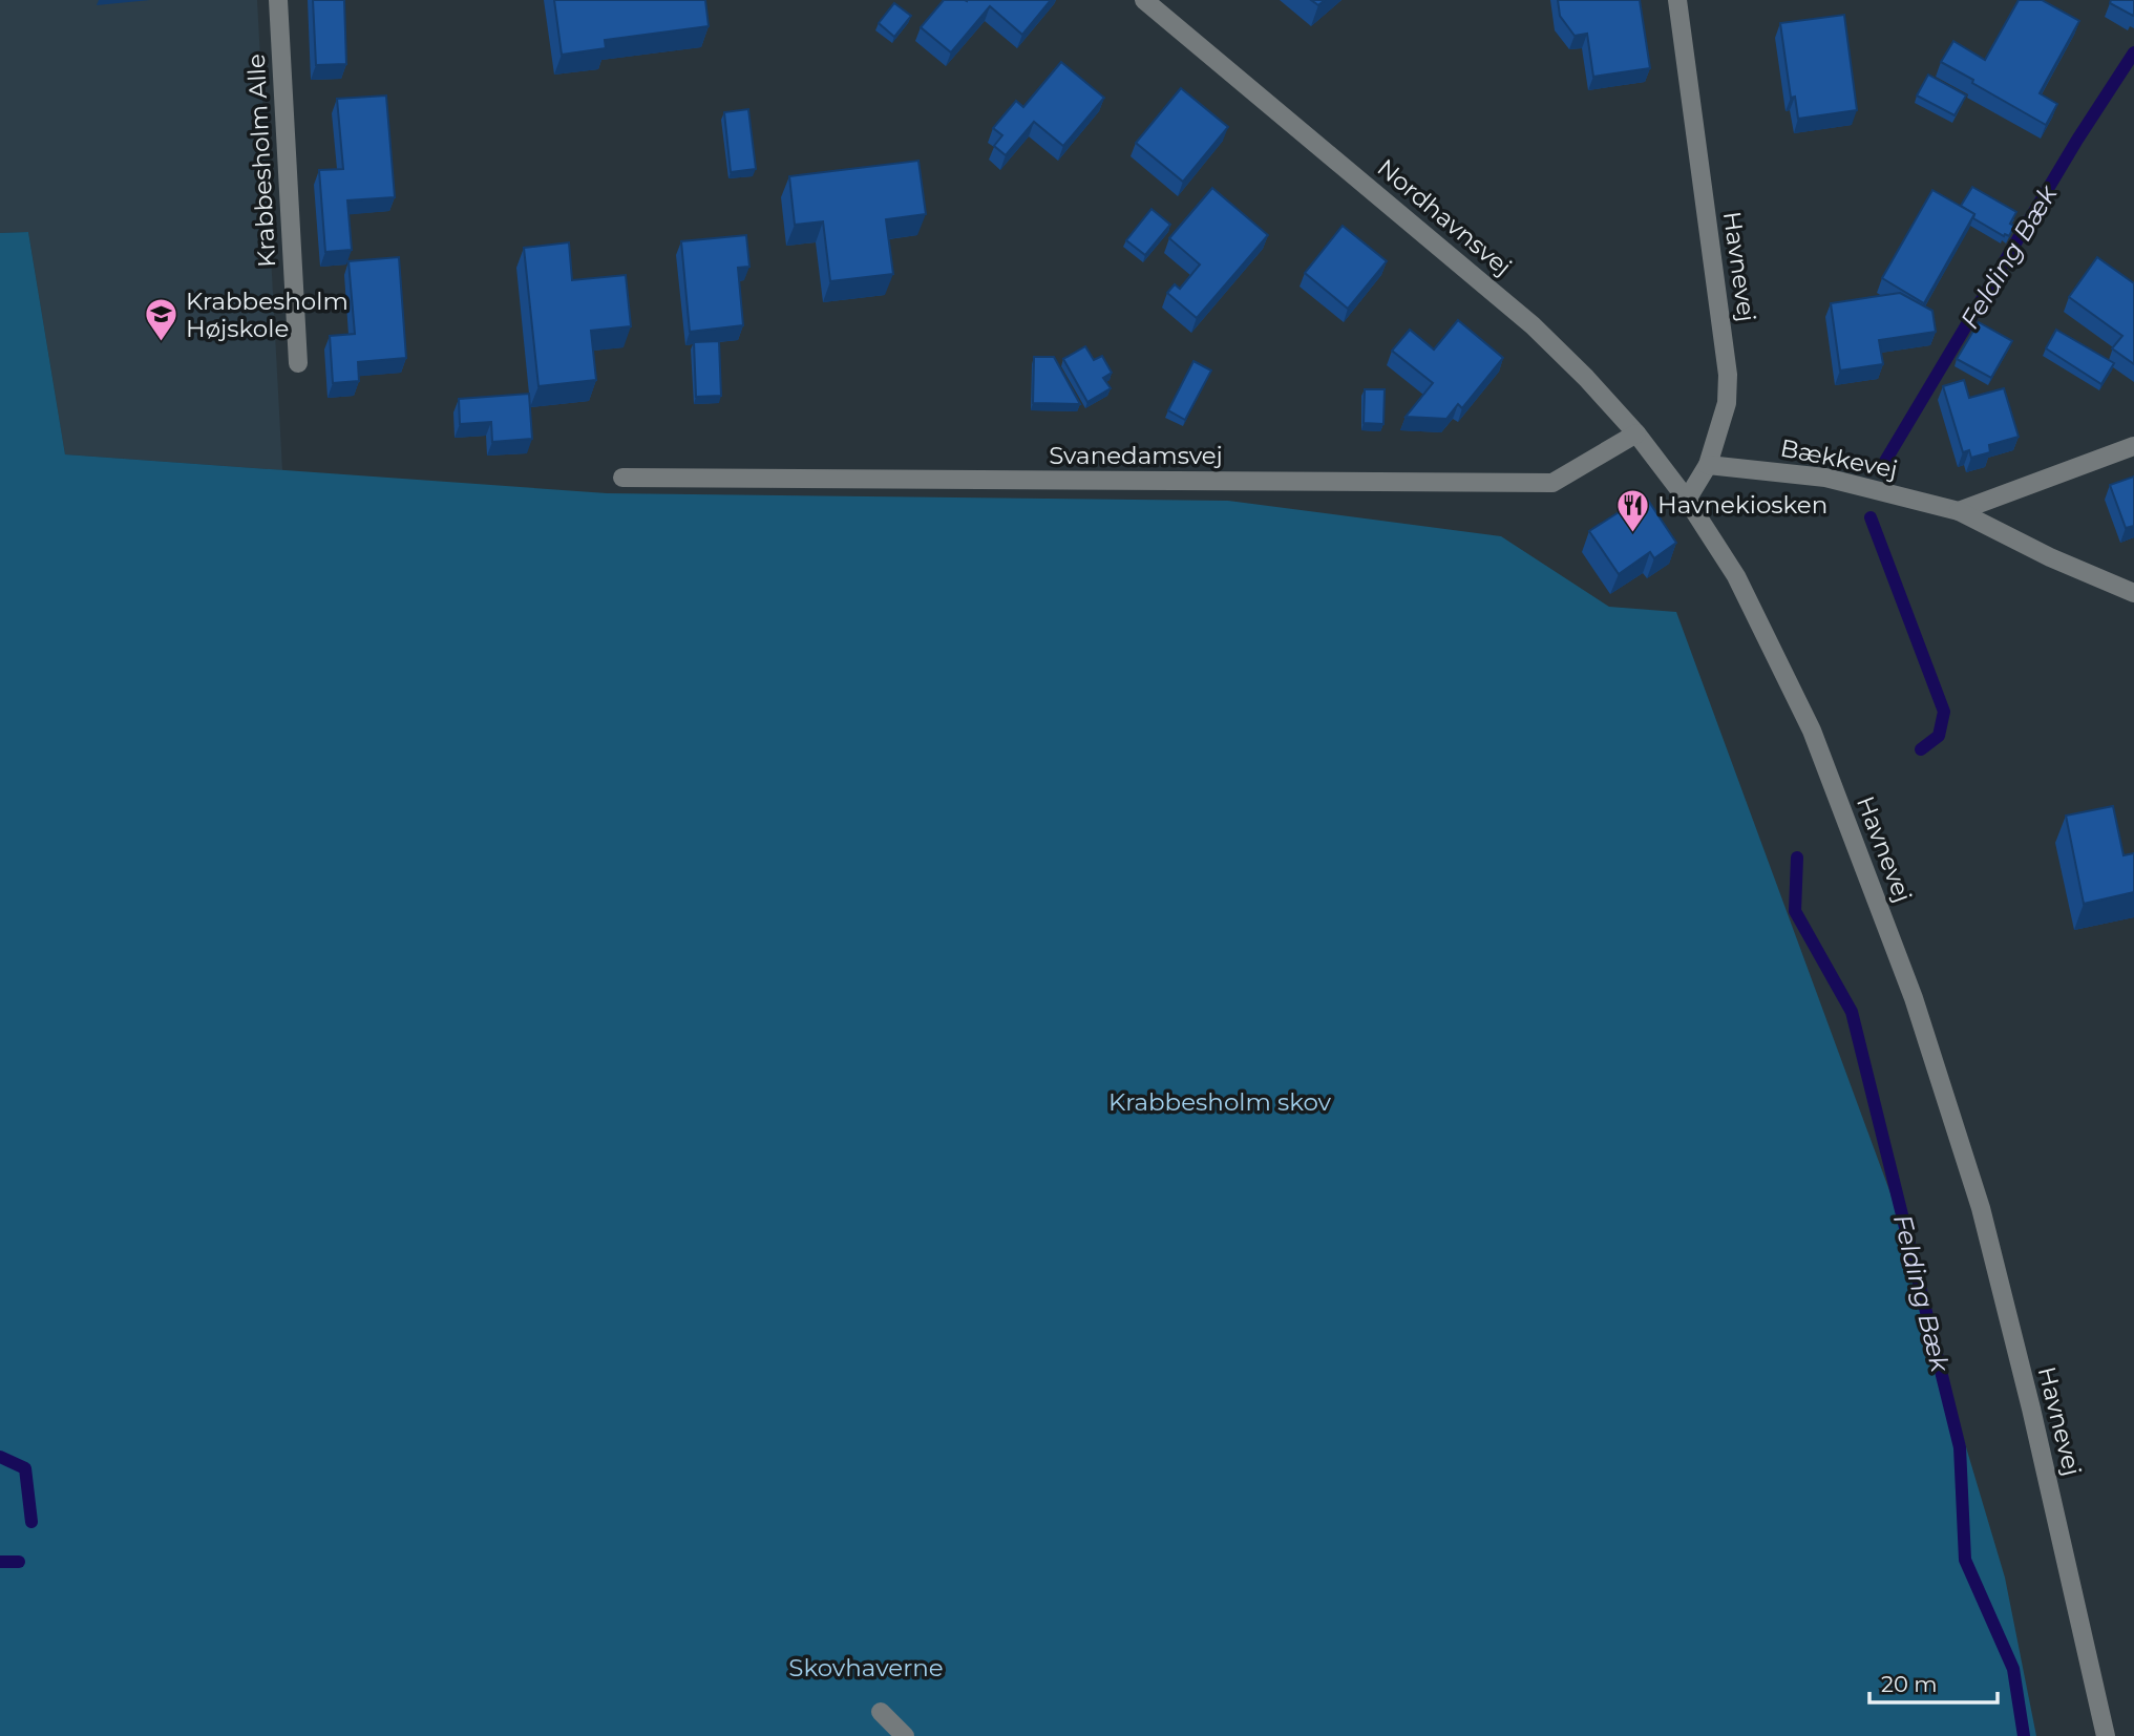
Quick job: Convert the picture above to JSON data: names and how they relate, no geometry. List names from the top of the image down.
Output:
{
  "streets": {
    "street": [
      "Krabbesholm Alle",
      "Nordhavnsvej",
      "Havnevej",
      "Svanedamsvej",
      "Bækkevej"
    ]
  },
  "crossings": [
    ["Nordhavnsvej", "Havnevej"],
    ["Nordhavnsvej", "Svanedamsvej"],
    ["Havnevej", "Bækkevej"]
  ],
  "water": ["Felding Bæk"],
  "parks": ["Krabbesholm skov", "Skovhaverne"],
  "places": {
    "school or university": ["Krabbesholm Højskole"],
    "restaurant": ["Havnekiosken"]
  },
  "scale_bar": "20 m"
}
